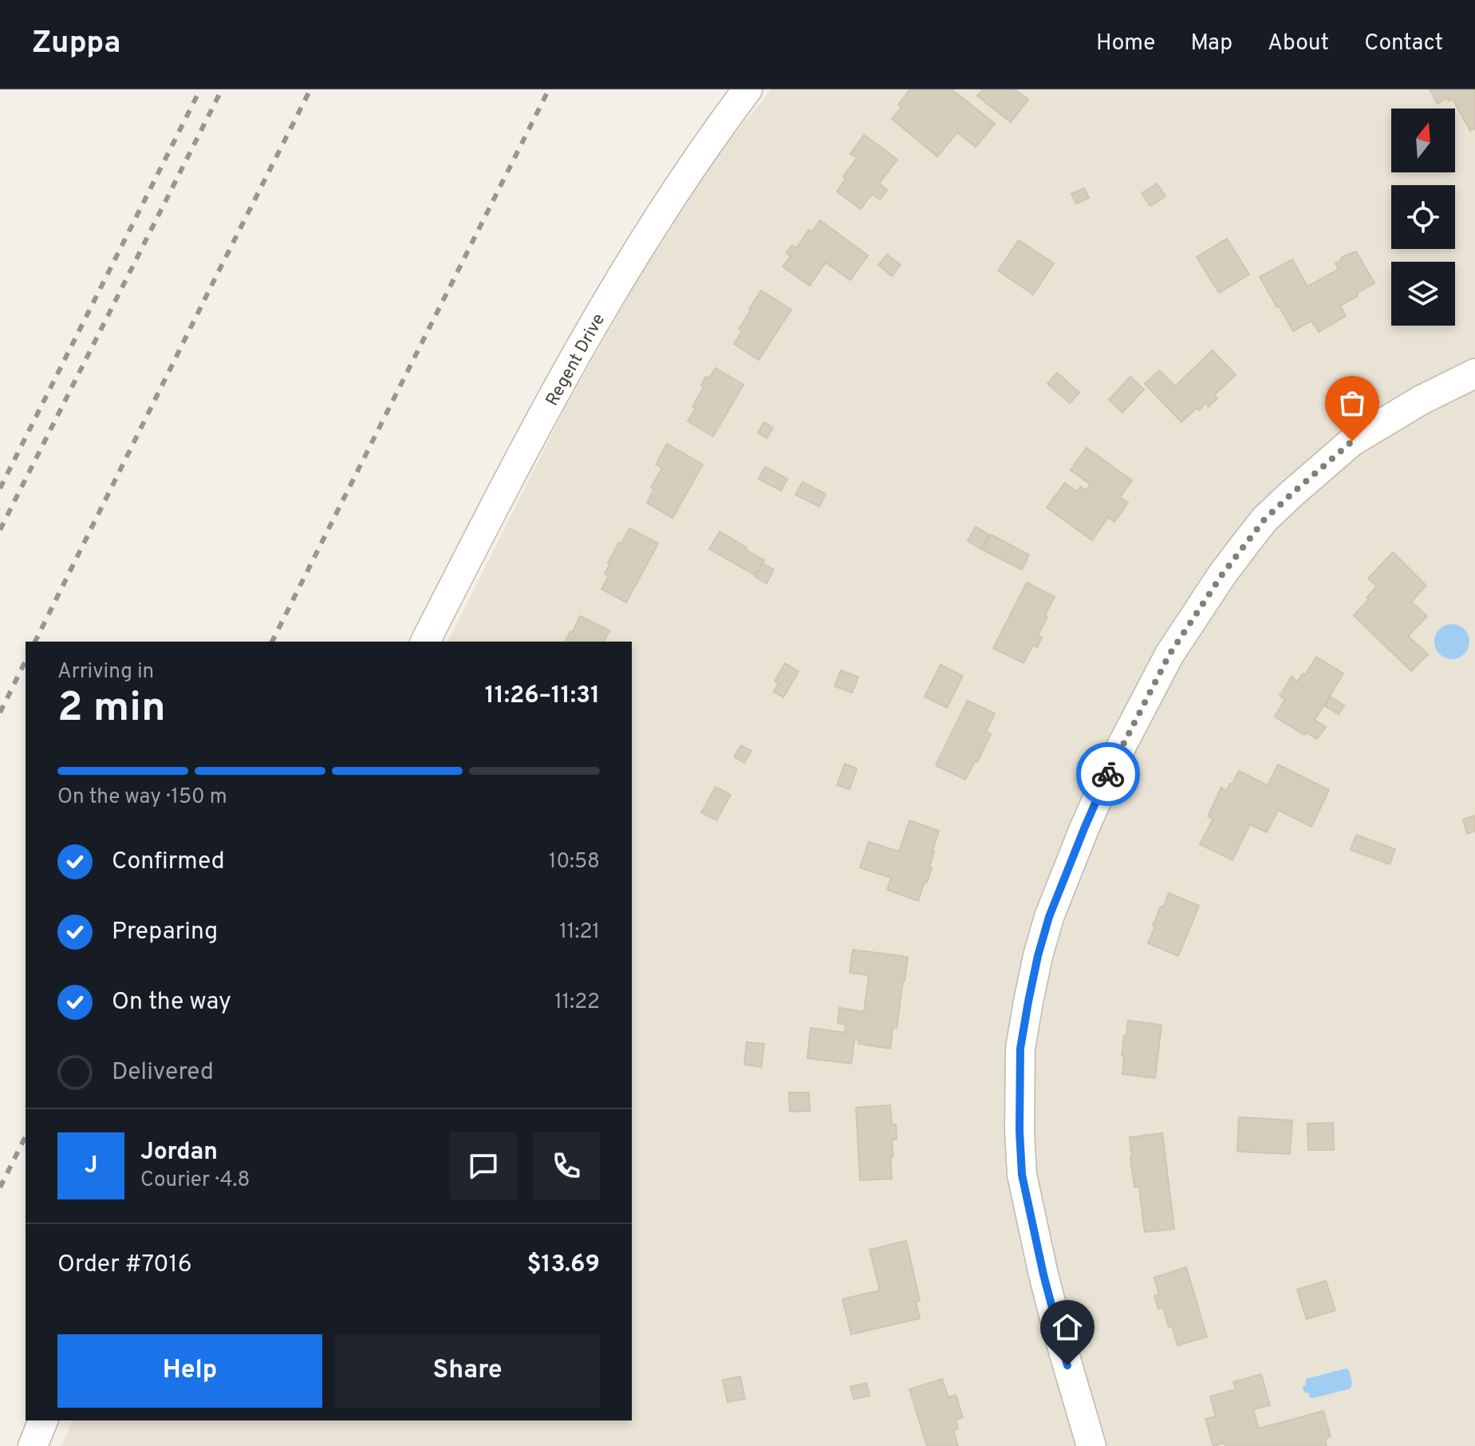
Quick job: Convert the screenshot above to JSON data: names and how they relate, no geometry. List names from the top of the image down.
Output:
{
  "streets": {
    "street": ["Regent Drive"]
  },
  "north": "top",
  "page": {
    "header": "Zuppa",
    "nav": [
      "Home",
      "Map",
      "About",
      "Contact"
    ],
    "heading": ["2 min", "Arriving in", "11:26–11:31"],
    "panel": [
      "Jordan",
      "Courier · 4.8",
      "Order #7016",
      "$13.69"
    ],
    "bar": "On the way · 150 m",
    "list": [
      ["Confirmed", "10:58"],
      ["Preparing", "11:21"],
      ["On the way", "11:22"],
      "Delivered"
    ],
    "round": "J",
    "buttons": ["Help", "Share"]
  }
}
